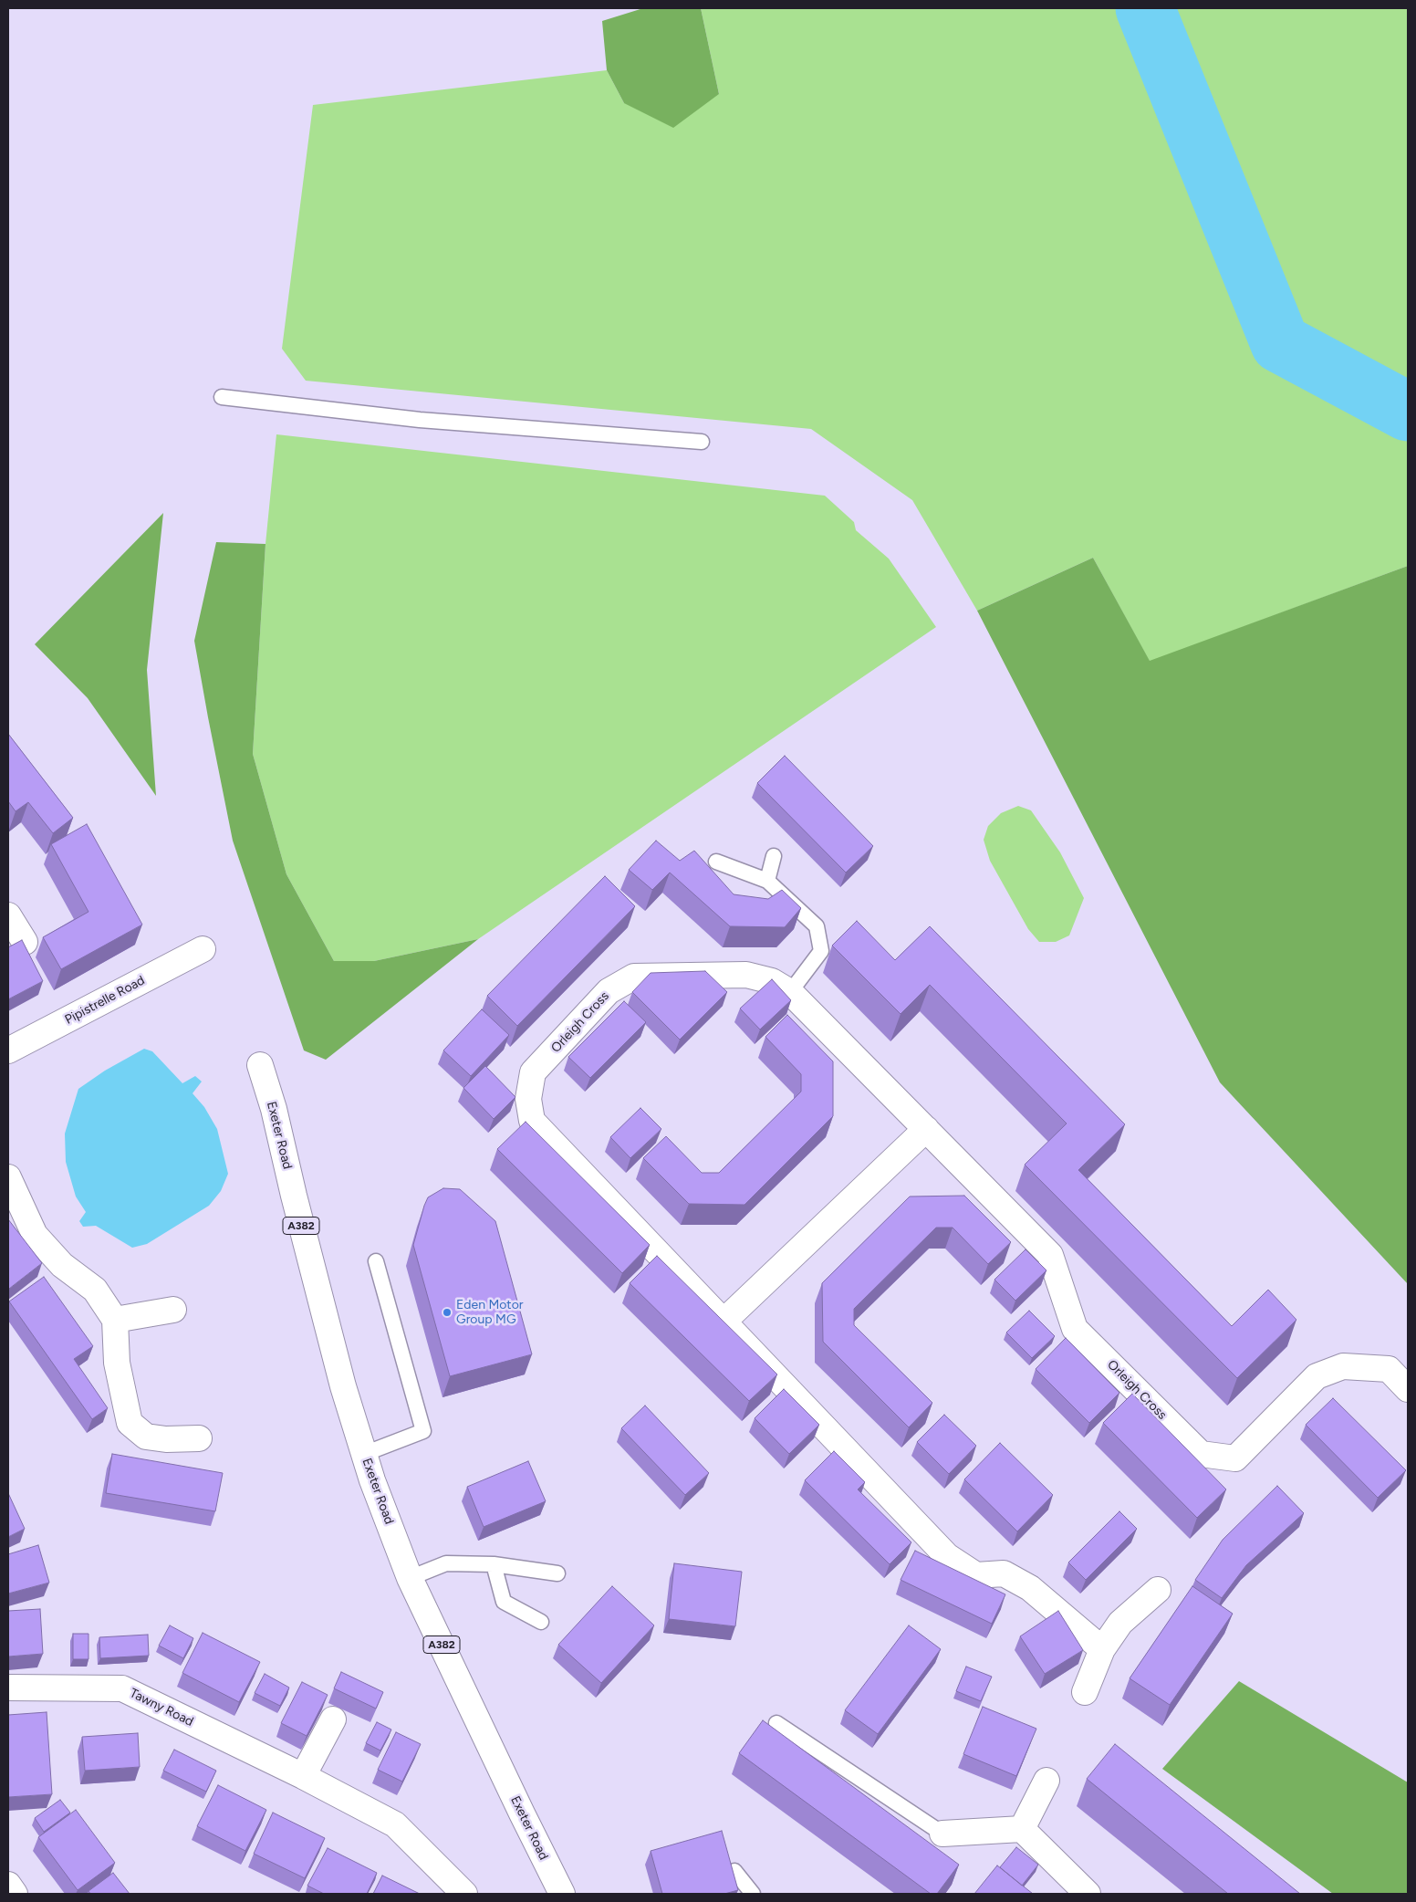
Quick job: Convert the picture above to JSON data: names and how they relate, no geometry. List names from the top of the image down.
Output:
{
  "streets": {
    "street": [
      "Pipistrelle Road",
      "Orleigh Cross",
      "Exeter Road",
      "A382",
      "Tawny Road"
    ]
  },
  "places": ["Eden Motor Group MG"]
}
